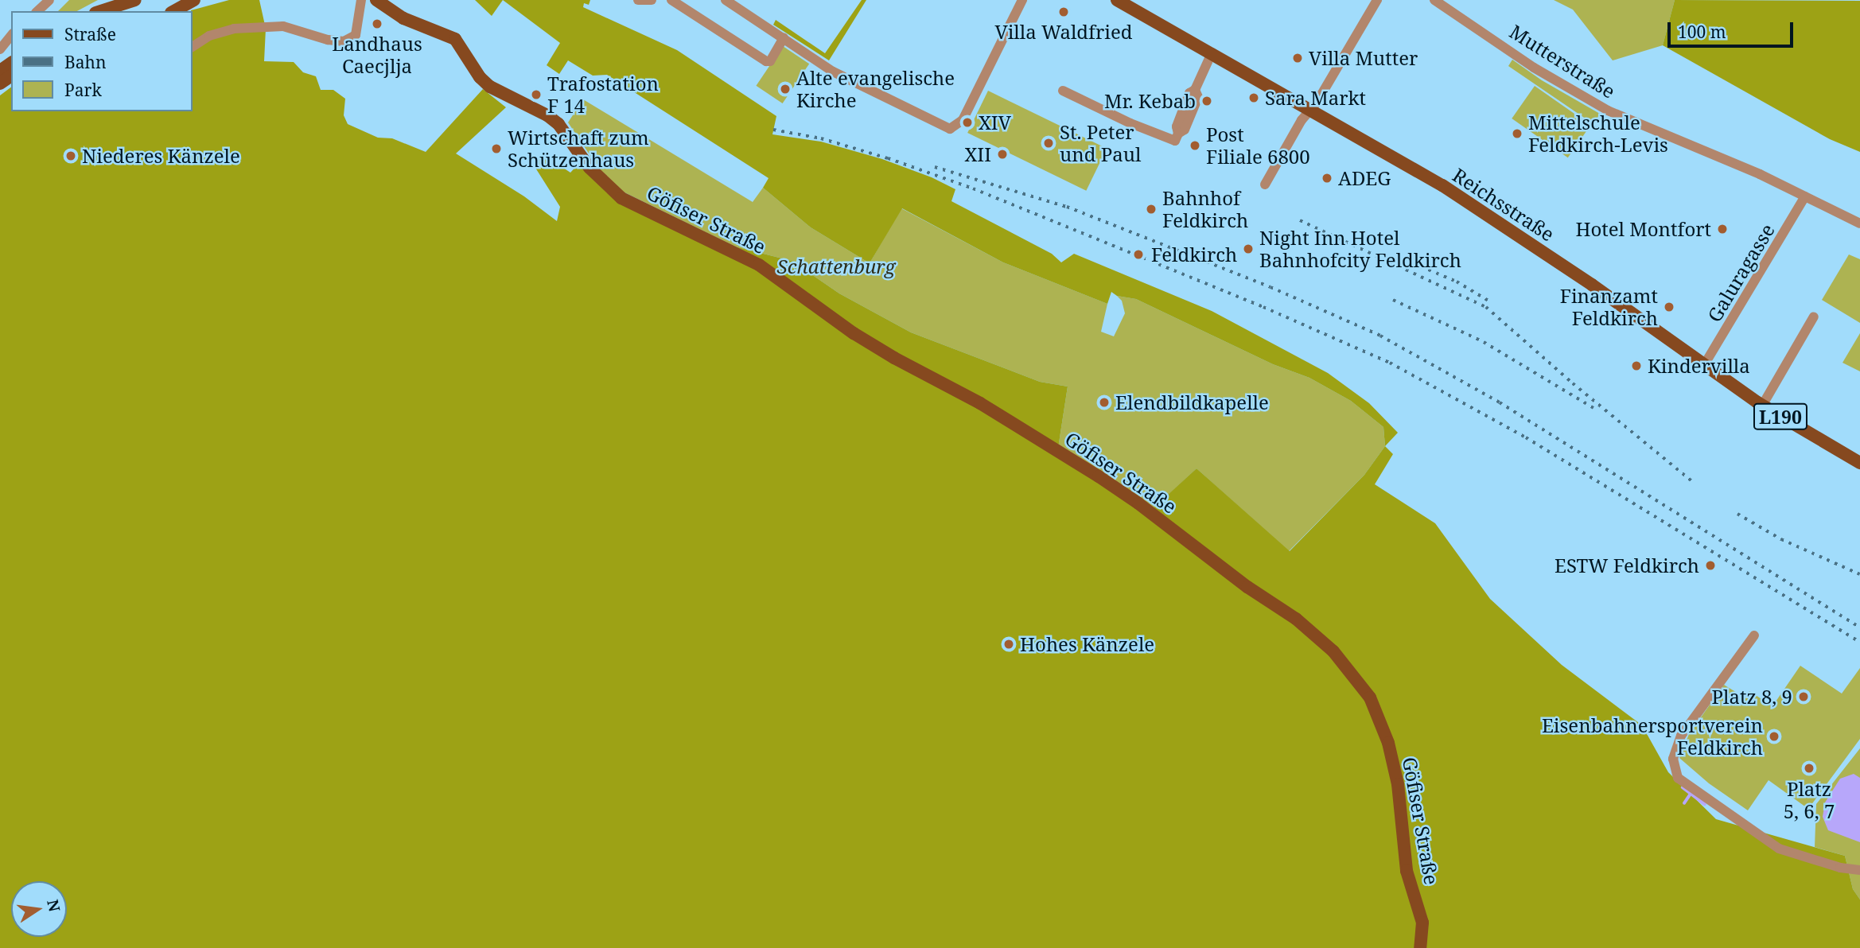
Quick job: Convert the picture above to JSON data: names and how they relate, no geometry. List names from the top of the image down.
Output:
{
  "streets": {
    "main road": ["Reichsstraße", "Göfiser Straße", "L190"],
    "street": ["Mutterstraße", "Galuragasse"]
  },
  "crossings": [
    ["Mutterstraße", "Galuragasse"],
    ["Reichsstraße", "Galuragasse"],
    ["Reichsstraße", "L190"]
  ],
  "parks": ["Schattenburg"],
  "places": [
    "Villa Waldfried",
    "Landhaus Caecjlja",
    "Villa Mutter",
    "Alte evangelische Kirche",
    "Trafostation F 14",
    "Sara Markt",
    "Mr. Kebab",
    "XIV",
    "Mittelschule Feldkirch-Levis",
    "St. Peter und Paul",
    "Post Filiale 6800",
    "Wirtschaft zum Schützenhaus",
    "XII",
    "Niederes Känzele",
    "ADEG",
    "Bahnhof Feldkirch",
    "Hotel Montfort",
    "Night Inn Hotel Bahnhofcity Feldkirch",
    "Feldkirch",
    "Finanzamt Feldkirch",
    "Kindervilla",
    "Elendbildkapelle",
    "ESTW Feldkirch",
    "Hohes Känzele",
    "Platz 8, 9",
    "Eisenbahnersportverein Feldkirch",
    "Platz 5, 6, 7"
  ],
  "legend": ["Straße", "Bahn", "Park"],
  "scale_bar": "100 m",
  "north": "right"
}
